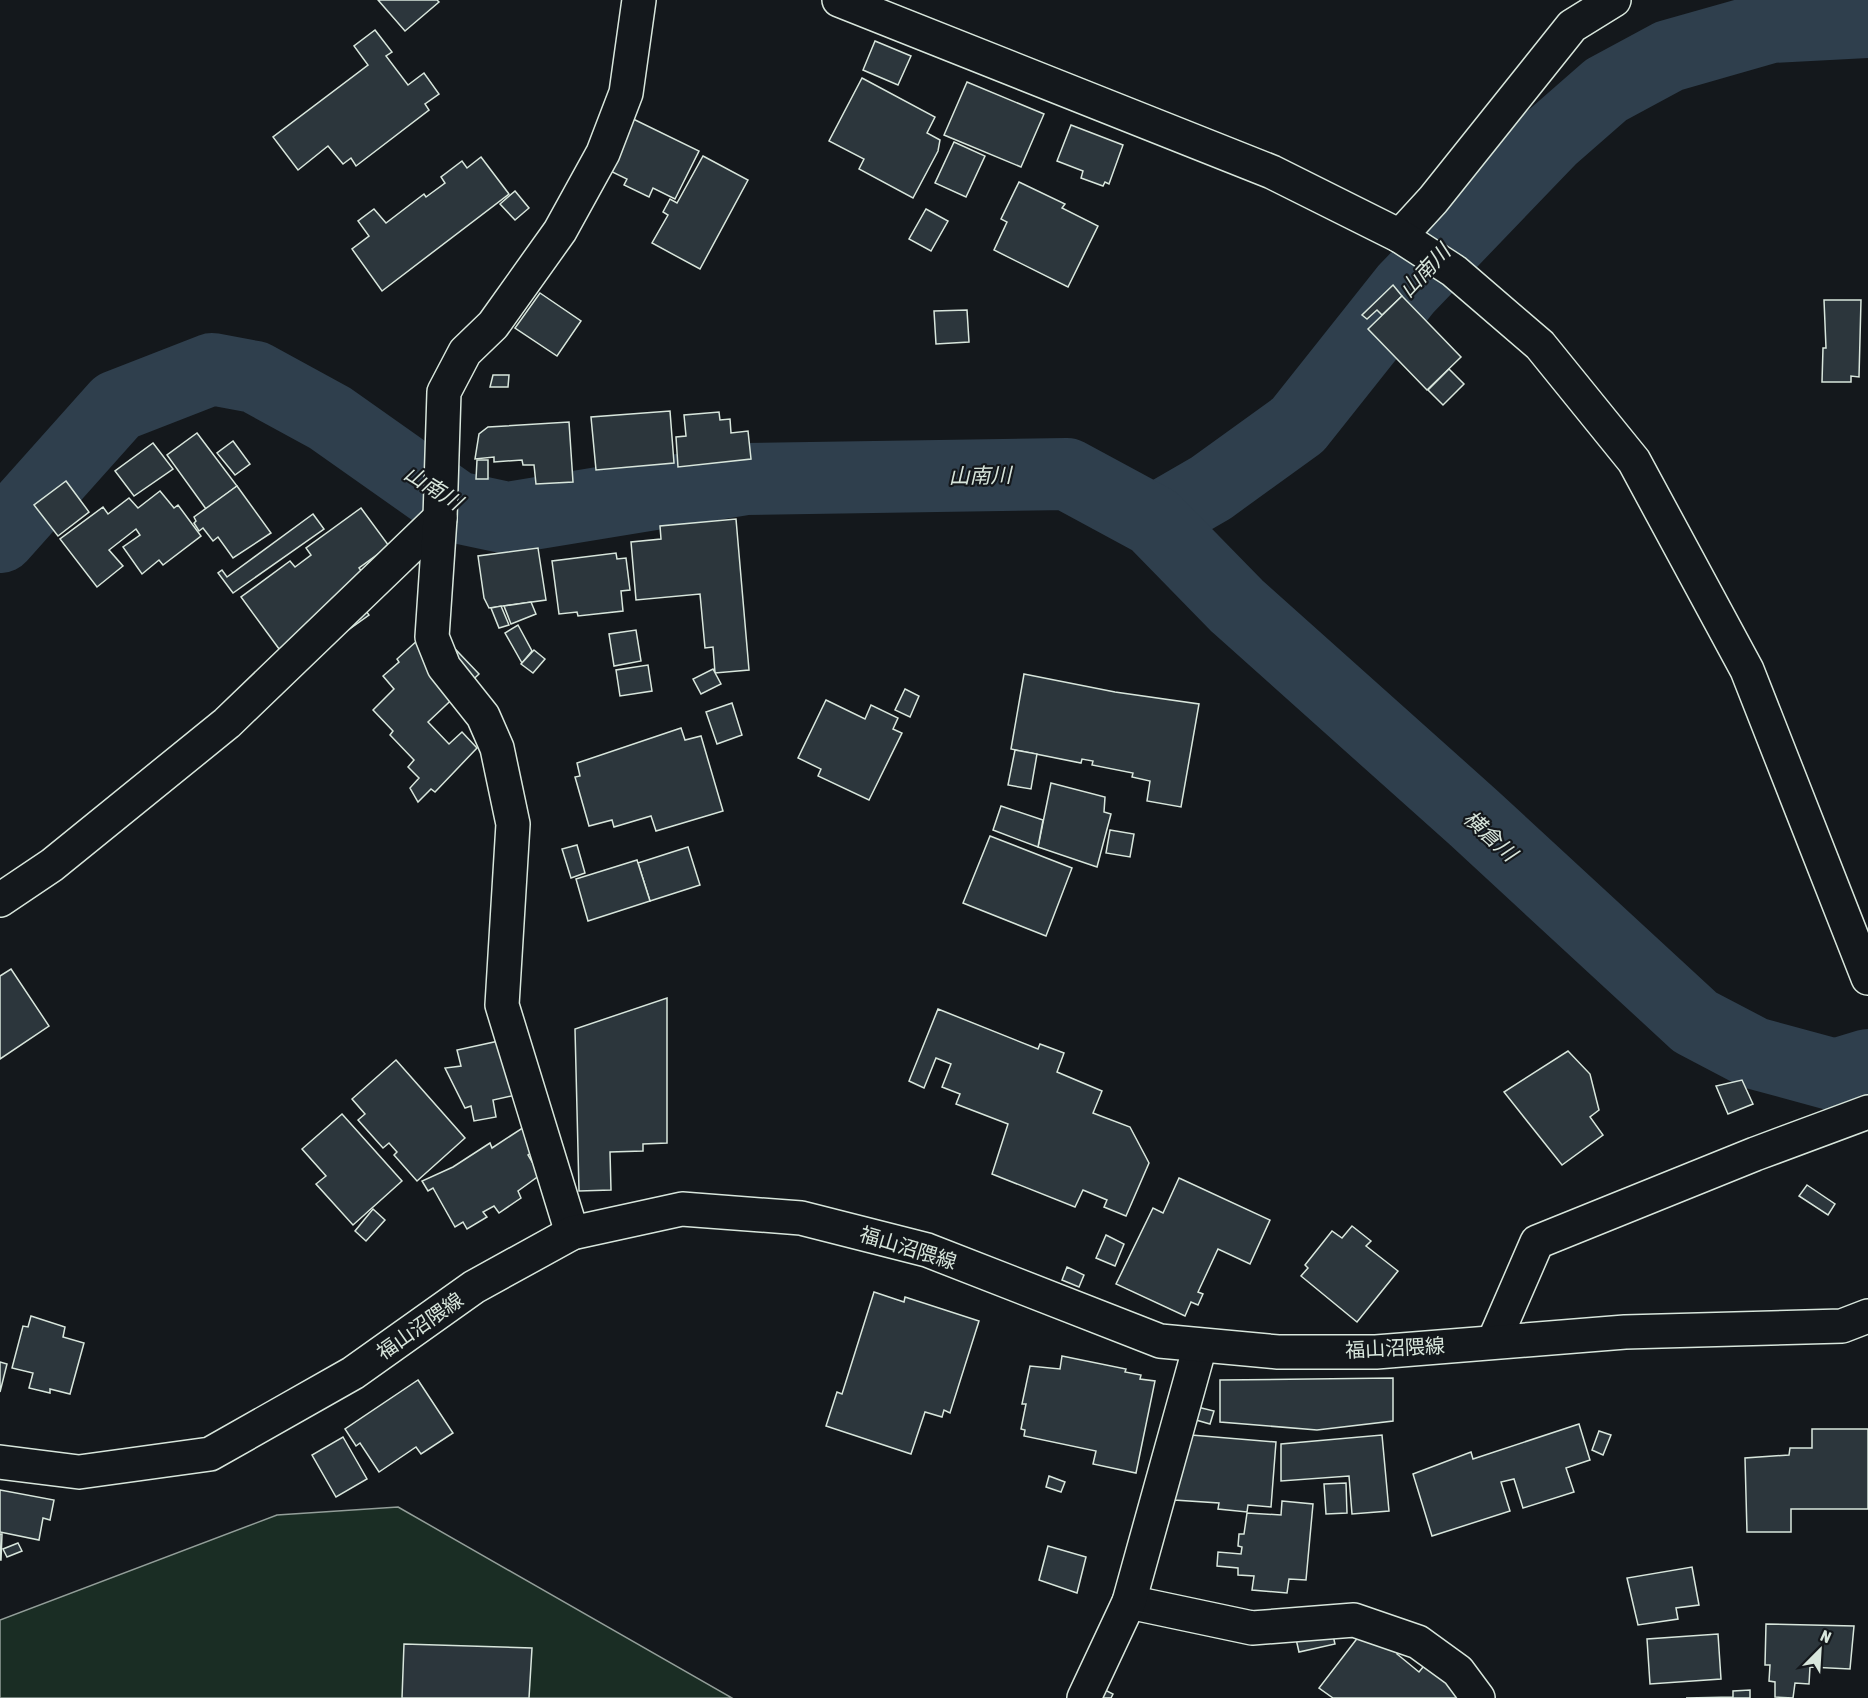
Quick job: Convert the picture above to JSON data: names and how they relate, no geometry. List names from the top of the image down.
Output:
{
  "streets": {
    "street": ["福山沼隈線"]
  },
  "water": ["山南川", "横倉川"],
  "north": "top right"
}
